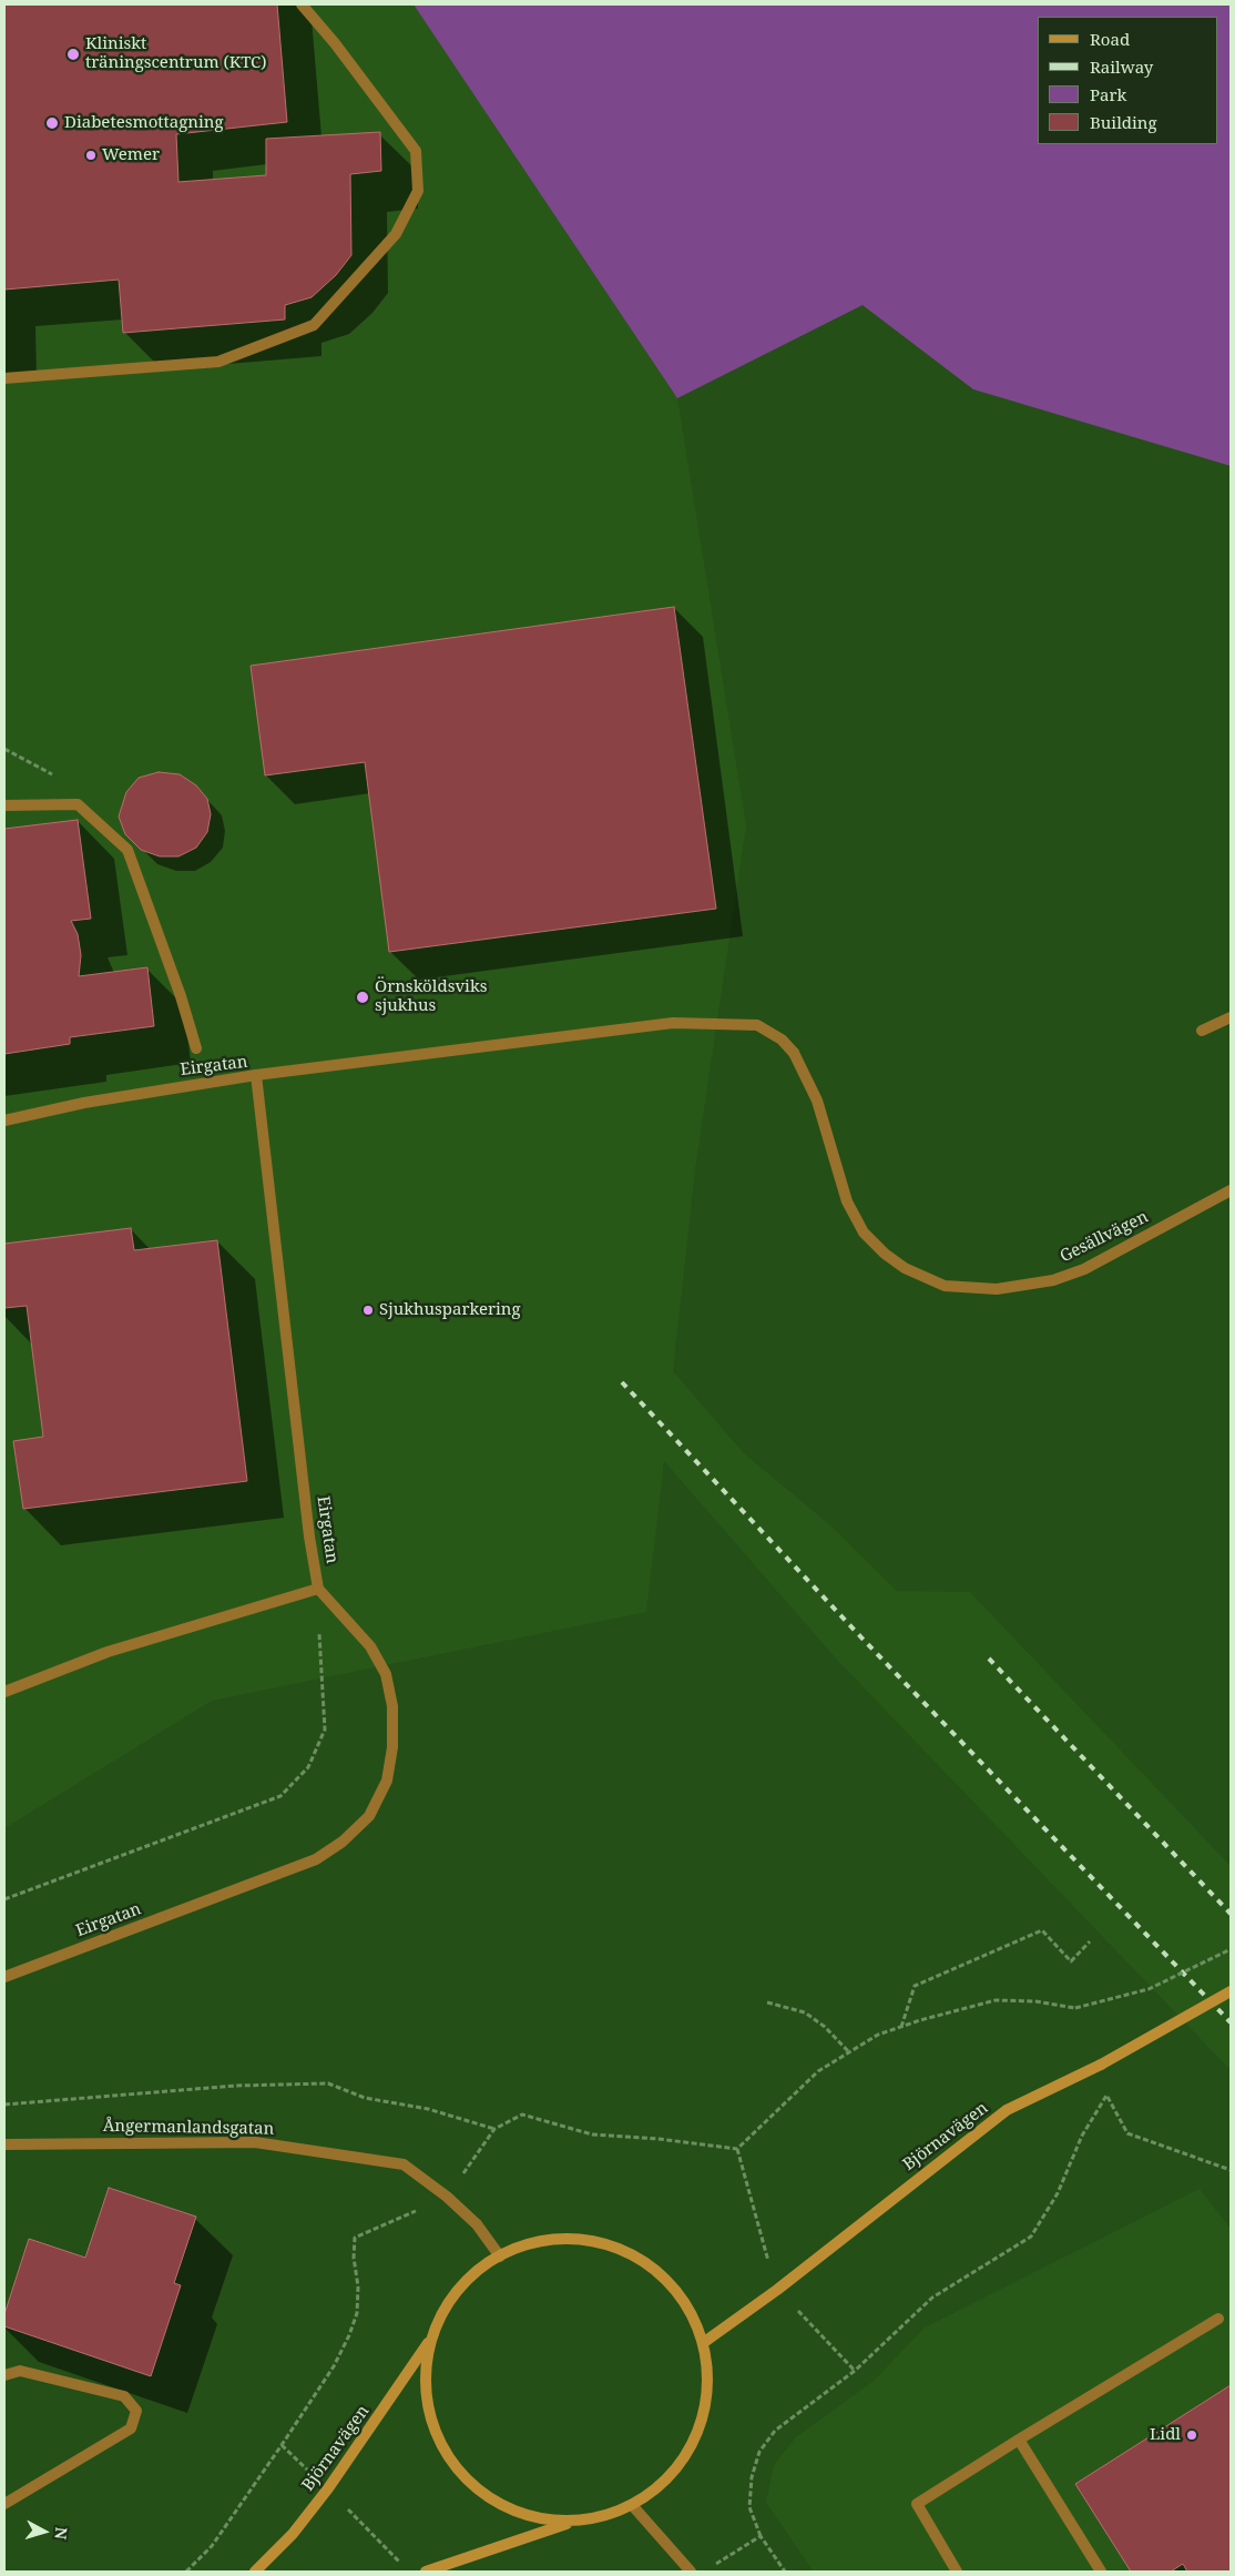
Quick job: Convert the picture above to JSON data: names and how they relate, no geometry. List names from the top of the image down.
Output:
{
  "streets": {
    "main road": ["Björnavägen"],
    "street": ["Eirgatan", "Gesällvägen", "Ångermanlandsgatan"]
  },
  "crossings": [
    ["Eirgatan", "Gesällvägen"]
  ],
  "places": [
    "Kliniskt träningscentrum (KTC)",
    "Diabetesmottagning",
    "Wemer",
    "Örnsköldsviks sjukhus",
    "Sjukhusparkering",
    "Lidl"
  ],
  "legend": [
    "Road",
    "Railway",
    "Park",
    "Building"
  ],
  "north": "right"
}
